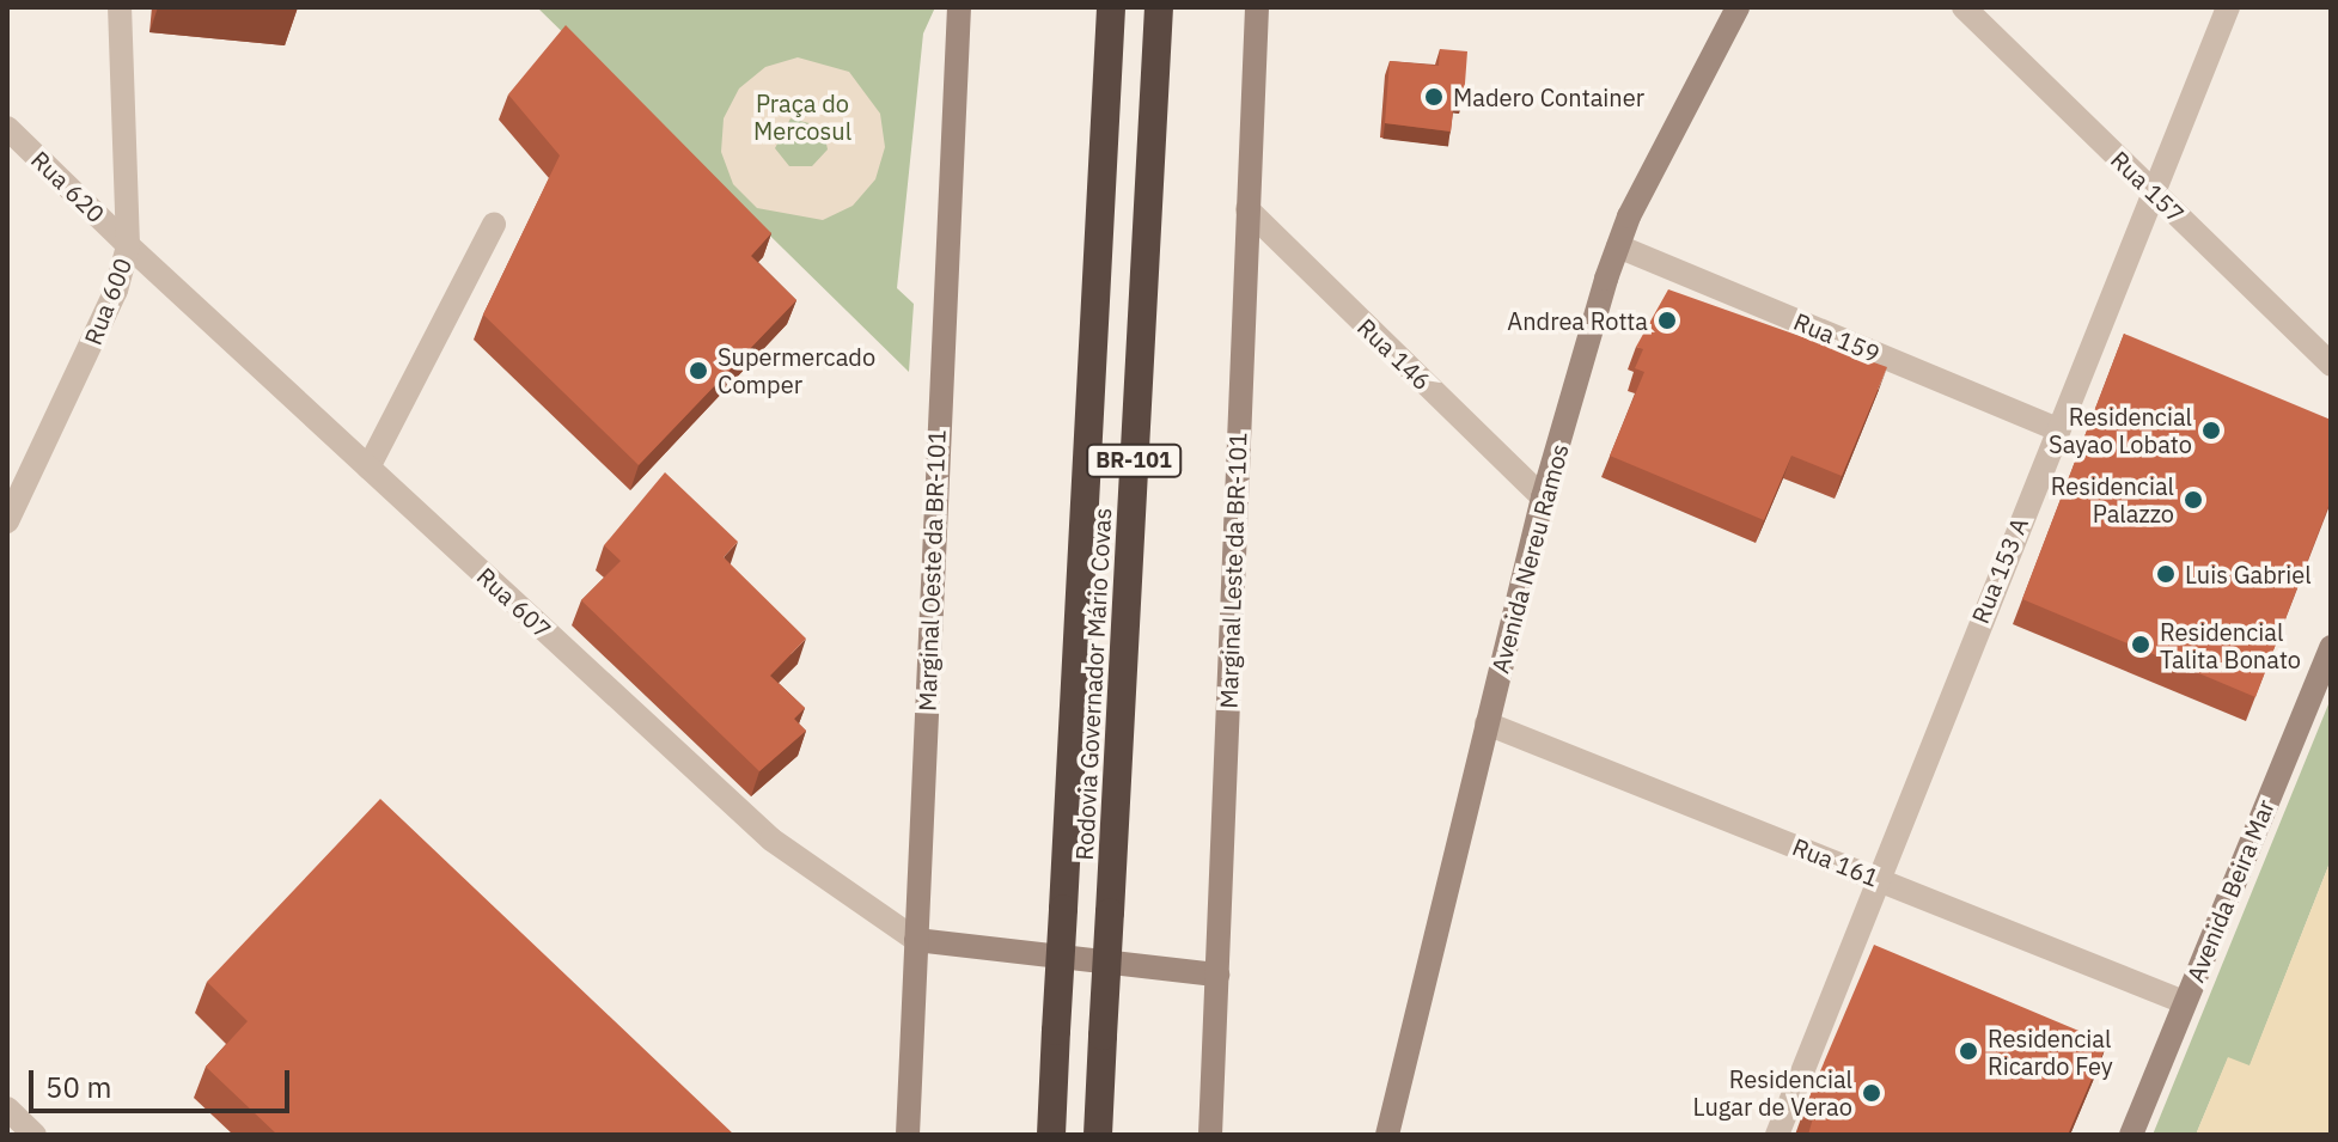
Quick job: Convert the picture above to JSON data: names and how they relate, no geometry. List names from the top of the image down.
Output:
{
  "streets": {
    "highway": ["BR-101", "Rodovia Governador Mário Covas"],
    "main road": [
      "Avenida Nereu Ramos",
      "Marginal Oeste da BR-101",
      "Marginal Leste da BR-101",
      "Avenida Beira Mar"
    ],
    "street": [
      "Rua 620",
      "Rua 157",
      "Rua 600",
      "Rua 159",
      "Rua 146",
      "Rua 153 A",
      "Rua 607",
      "Rua 161"
    ]
  },
  "crossings": [
    ["Rua 620", "Rua 600"],
    ["Rua 620", "Rua 607"],
    ["Rua 157", "Rua 153 A"],
    ["Rua 600", "Rua 607"],
    ["Rua 159", "Avenida Nereu Ramos"],
    ["Rua 159", "Rua 153 A"],
    ["Rua 146", "Avenida Nereu Ramos"],
    ["Rua 146", "Marginal Leste da BR-101"],
    ["Avenida Nereu Ramos", "Rua 161"],
    ["Marginal Oeste da BR-101", "Rua 607"],
    ["Rua 153 A", "Rua 161"],
    ["Rua 161", "Avenida Beira Mar"]
  ],
  "parks": ["Praça do Mercosul"],
  "places": [
    "Madero Container",
    "Andrea Rotta",
    "Supermercado Comper",
    "Residencial Sayao Lobato",
    "Residencial Palazzo",
    "Luis Gabriel",
    "Residencial Talita Bonato",
    "Residencial Ricardo Fey",
    "Residencial Lugar de Verao"
  ],
  "scale_bar": "50 m"
}
